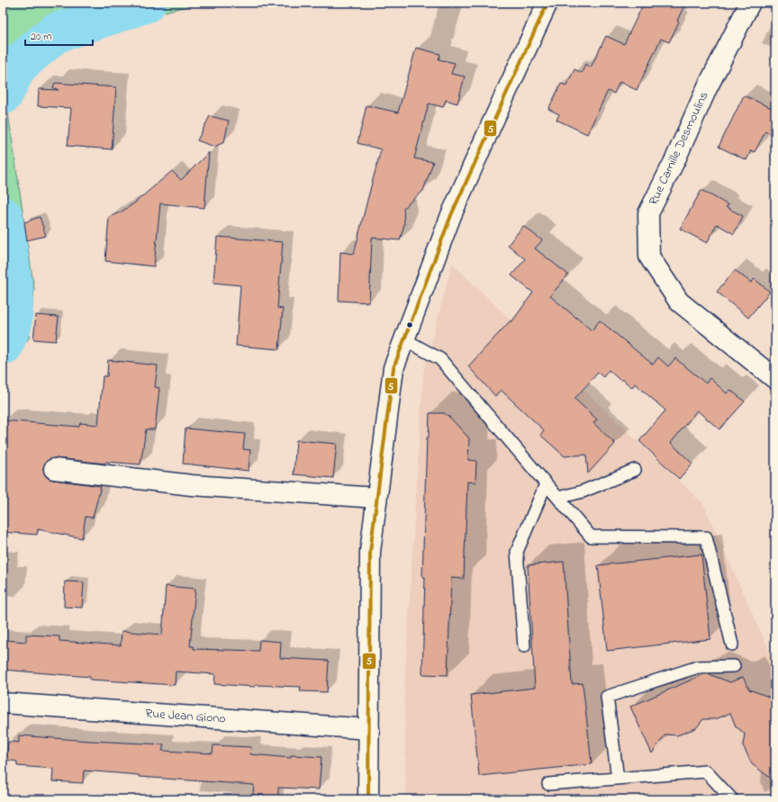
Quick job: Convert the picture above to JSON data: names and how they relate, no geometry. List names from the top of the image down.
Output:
{
  "streets": {
    "street": ["Rue Camille Desmoulins", "Rue Jean Giono"]
  },
  "lines": ["transit line 5"],
  "scale_bar": "20 m"
}
